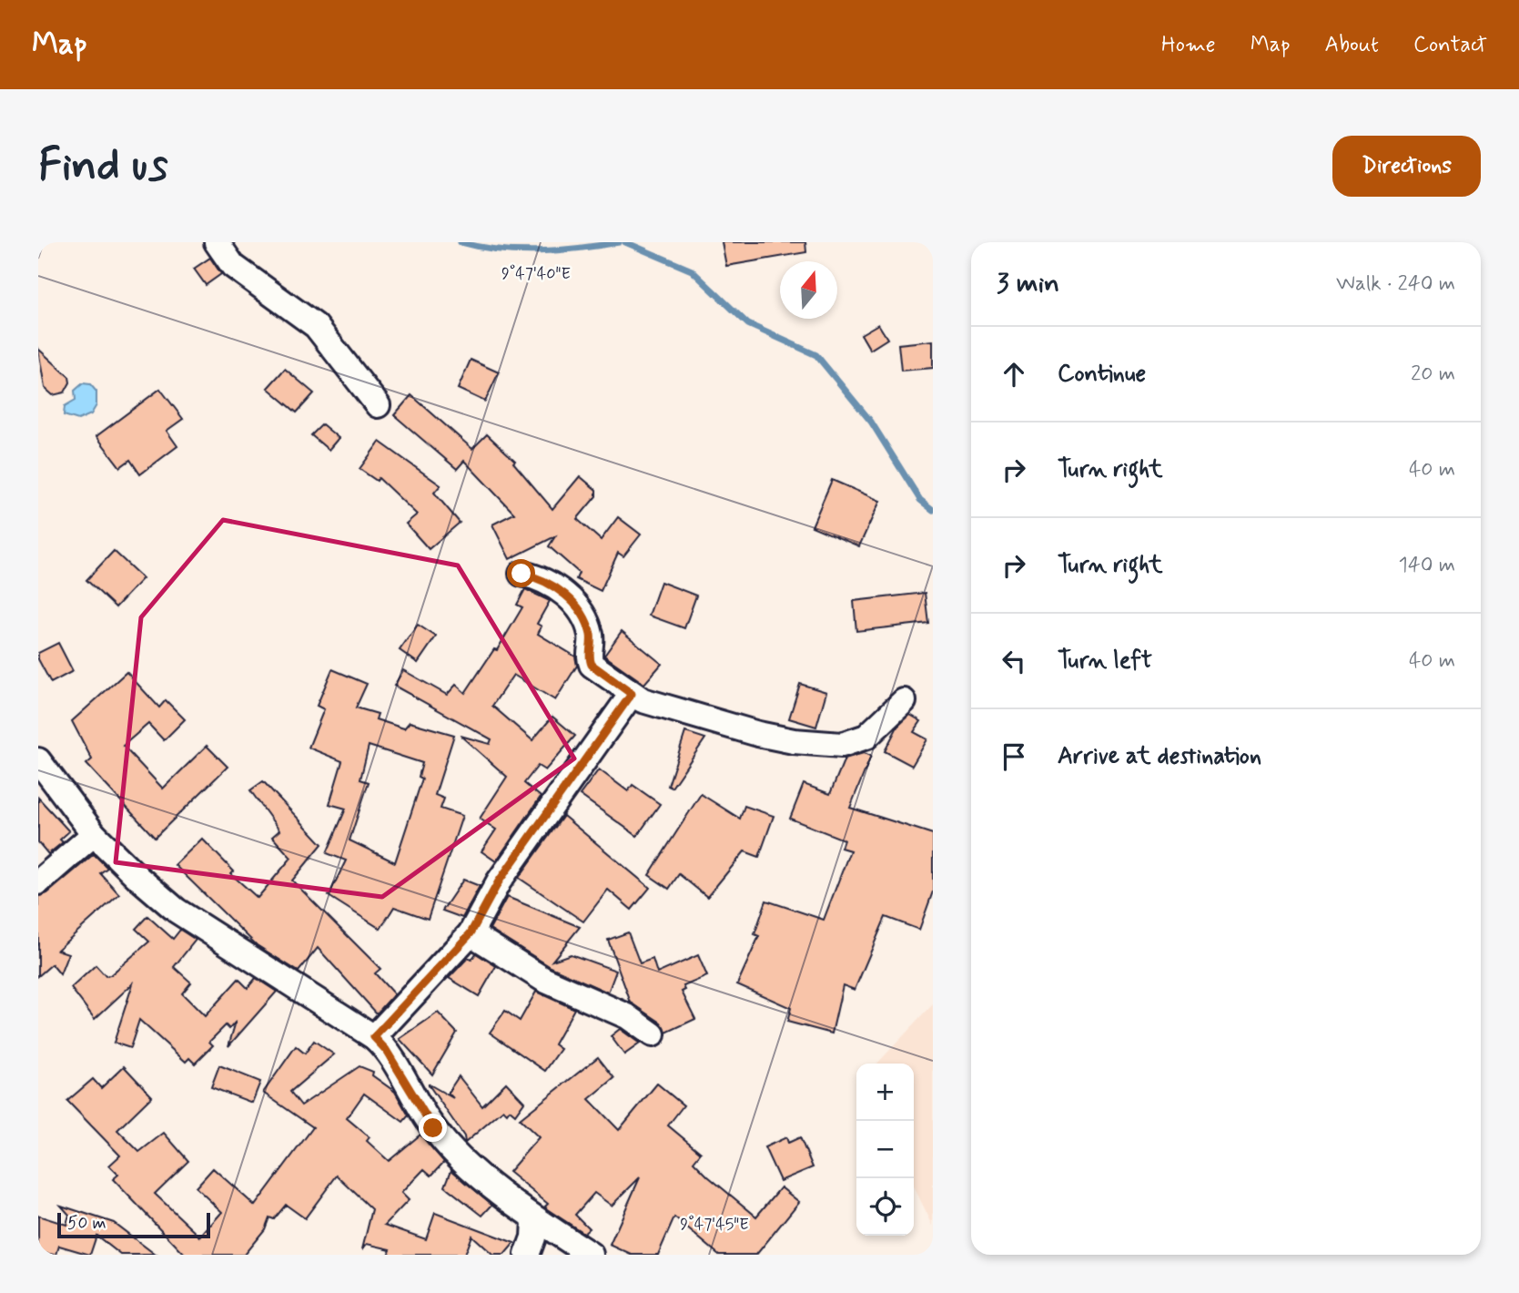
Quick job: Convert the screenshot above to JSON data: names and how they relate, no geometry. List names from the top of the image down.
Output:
{
  "scale_bar": "50 m",
  "north": "top",
  "page": {
    "header": "Map",
    "nav": [
      "Home",
      "Map",
      "About",
      "Contact"
    ],
    "buttons": "Directions",
    "title": "Find us",
    "heading": ["3 min", "Walk · 240 m"],
    "list": [
      ["Continue", "20 m"],
      ["Turn right", "40 m"],
      ["Turn right", "140 m"],
      ["Turn left", "40 m"],
      "Arrive at destination"
    ],
    "map_buttons": ["+", "−"],
    "scale": "50 m"
  },
  "coordinates": ["9°47'40\"E", "9°47'45\"E"]
}
